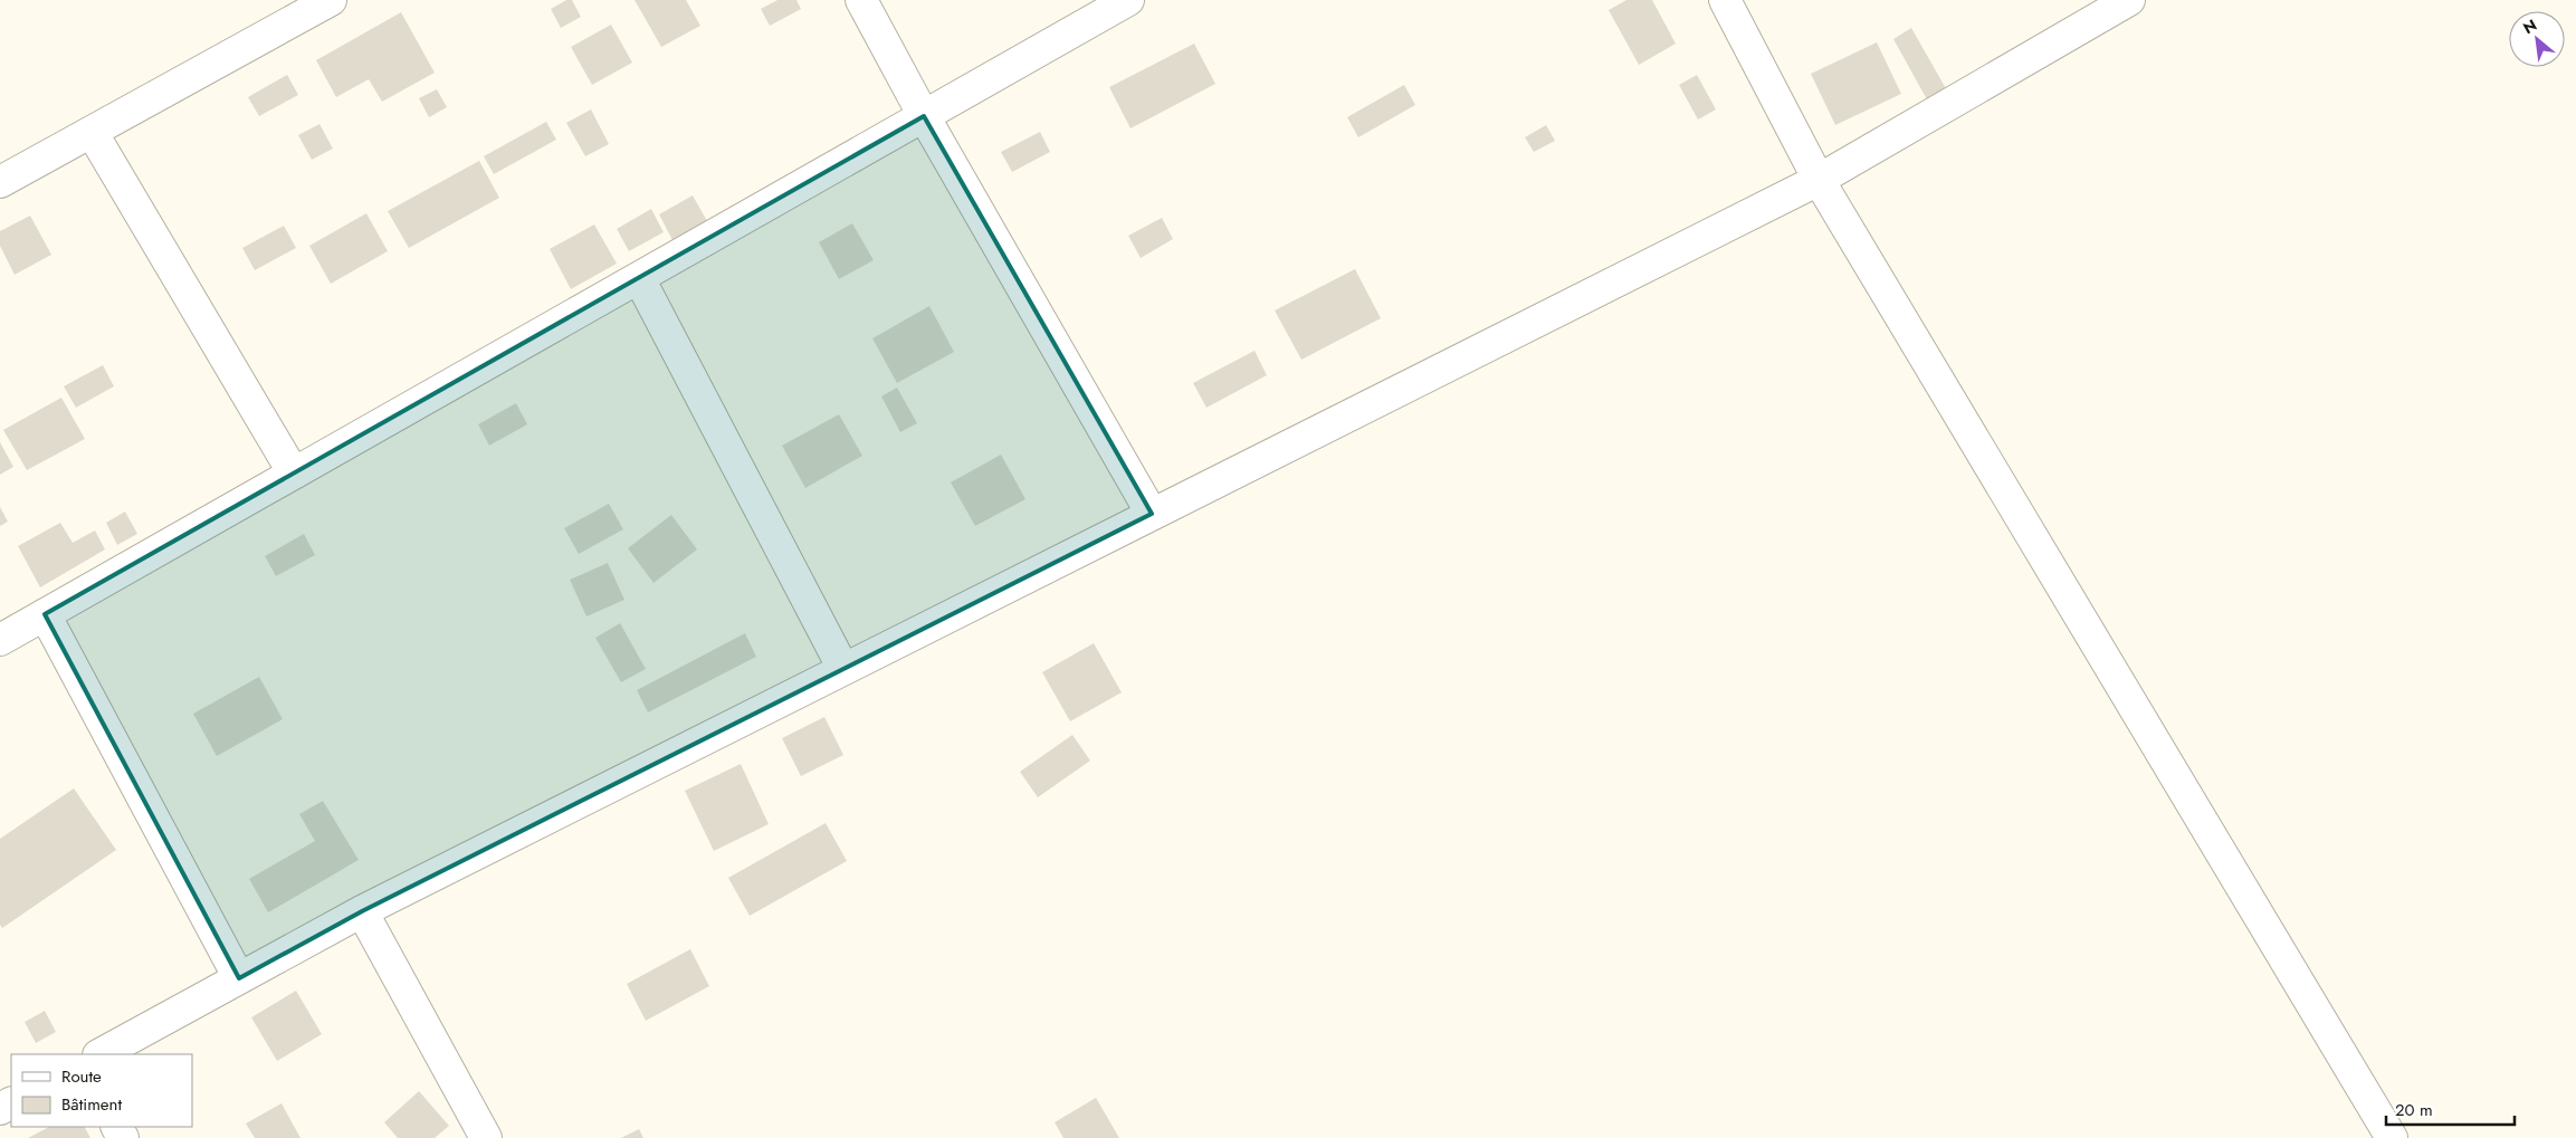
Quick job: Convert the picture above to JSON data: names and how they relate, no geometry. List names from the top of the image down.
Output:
{
  "legend": ["Route", "Bâtiment"],
  "scale_bar": "20 m",
  "north": "top left"
}
